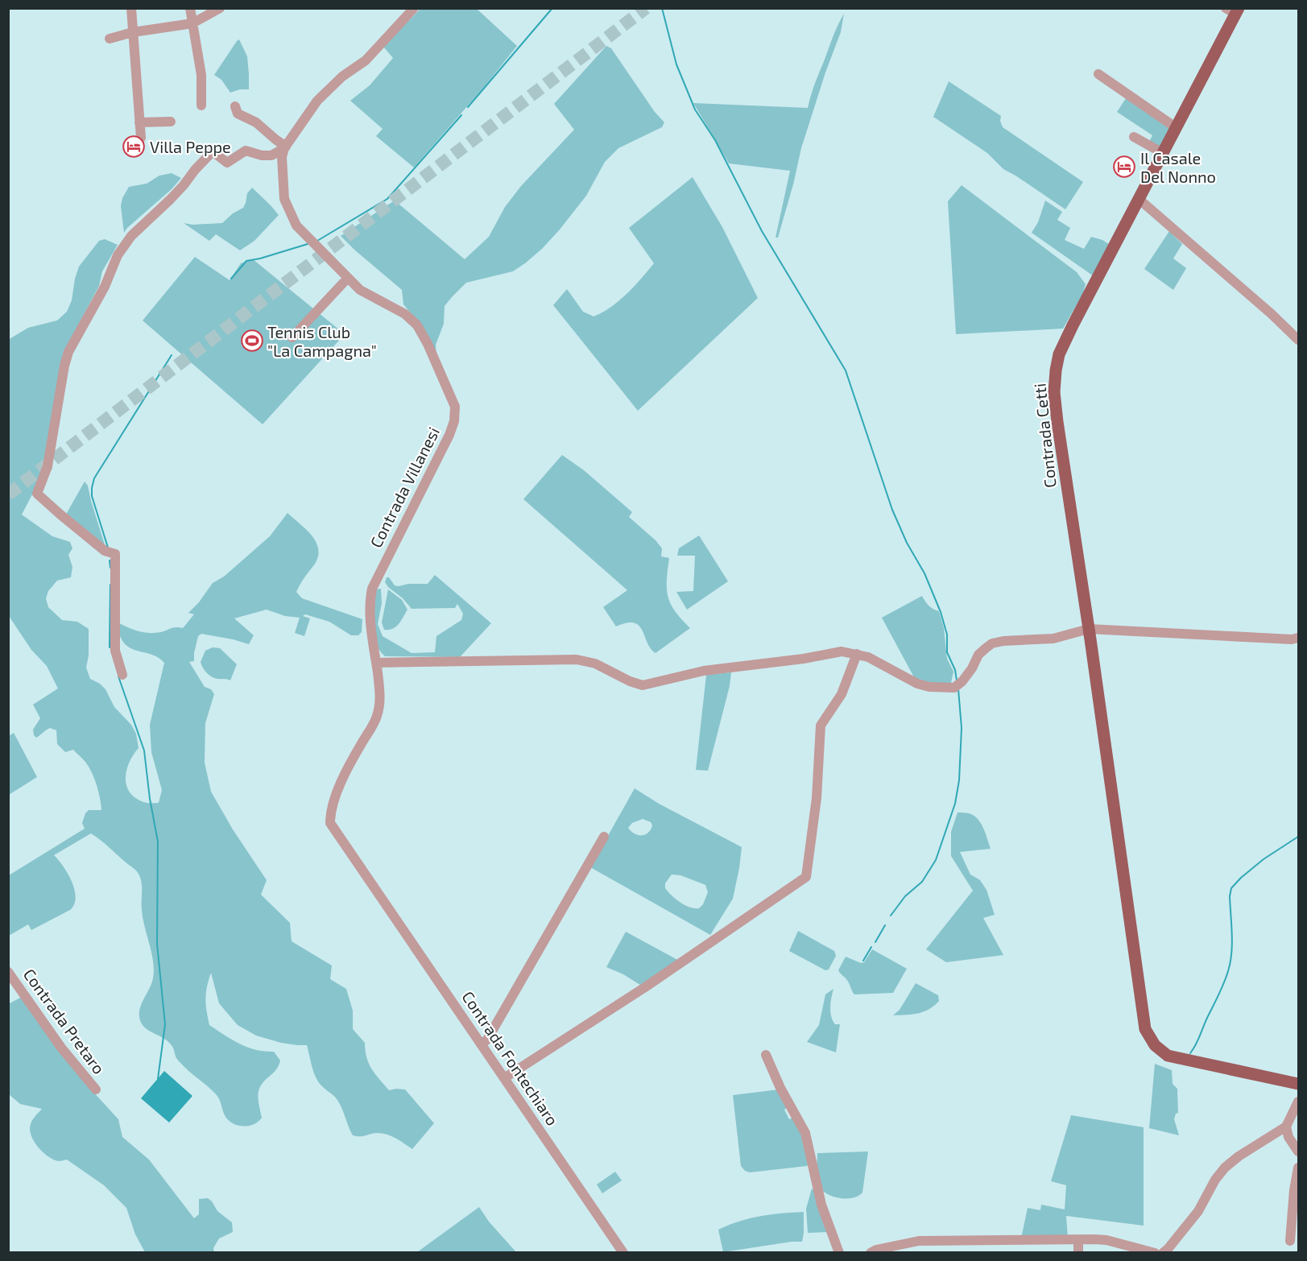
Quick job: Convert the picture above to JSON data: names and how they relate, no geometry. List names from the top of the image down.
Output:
{
  "streets": {
    "main road": ["Contrada Cetti"],
    "street": ["Contrada Villanesi", "Contrada Pretaro", "Contrada Fontechiaro"]
  },
  "crossings": [
    ["Contrada Villanesi", "Contrada Fontechiaro"]
  ],
  "places": {
    "hotel": ["Villa Peppe", "Il Casale Del Nonno"],
    "sports": ["Tennis Club \"La Campagna\""]
  }
}
